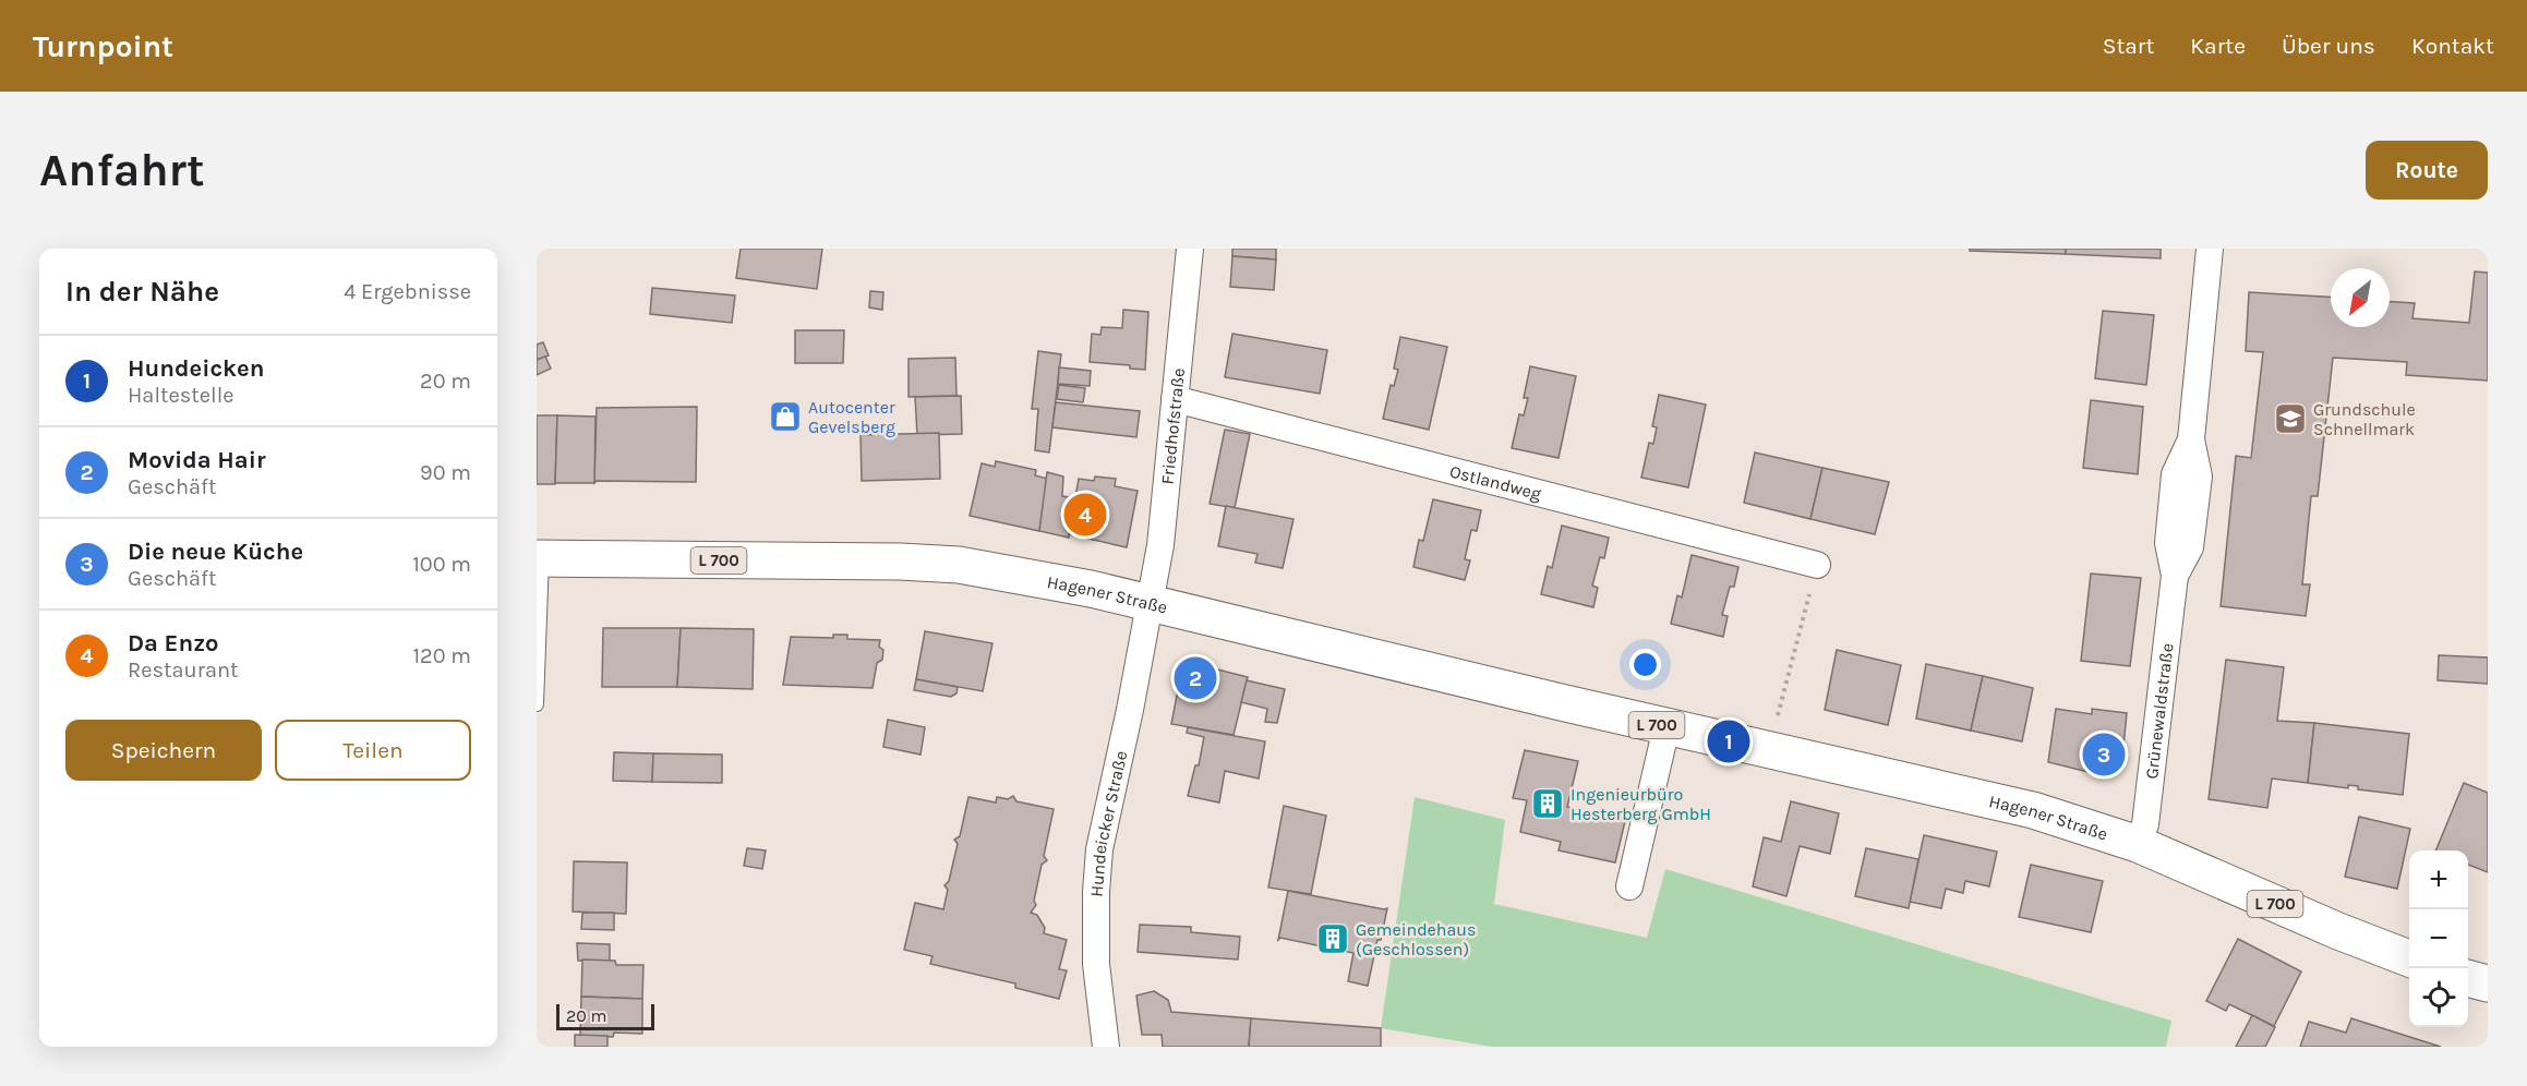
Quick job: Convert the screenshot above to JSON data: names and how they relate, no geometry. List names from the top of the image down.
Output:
{
  "streets": {
    "main road": ["L 700", "Hagener Straße"],
    "street": [
      "Friedhofstraße",
      "Ostlandweg",
      "Grünewaldstraße",
      "Hundeicker Straße"
    ]
  },
  "crossings": [
    ["Friedhofstraße", "Ostlandweg"],
    ["Friedhofstraße", "Hagener Straße"],
    ["Friedhofstraße", "Hundeicker Straße"],
    ["Hagener Straße", "Grünewaldstraße"],
    ["Hagener Straße", "Hundeicker Straße"]
  ],
  "places": {
    "shop": ["Autocenter Gevelsberg"],
    "school or university": ["Grundschule Schnellmark"],
    "building": ["Ingenieurbüro Hesterberg GmbH", "Gemeindehaus (Geschlossen)"]
  },
  "scale_bar": "20 m",
  "north": "bottom left",
  "page": {
    "header": "Turnpoint",
    "nav": [
      "Start",
      "Karte",
      "Über uns",
      "Kontakt"
    ],
    "buttons": [
      "Route",
      ["Speichern", "Teilen"]
    ],
    "title": "Anfahrt",
    "heading": ["In der Nähe", "4 Ergebnisse"],
    "list": [
      {
        "mark": "1",
        "name": "Hundeicken",
        "note": "Haltestelle",
        "value": "20 m"
      },
      {
        "mark": "2",
        "name": "Movida Hair",
        "note": "Geschäft",
        "value": "90 m"
      },
      {
        "mark": "3",
        "name": "Die neue Küche",
        "note": "Geschäft",
        "value": "100 m"
      },
      {
        "mark": "4",
        "name": "Da Enzo",
        "note": "Restaurant",
        "value": "120 m"
      }
    ],
    "pins": [
      "4",
      "2",
      "1",
      "3"
    ],
    "map_buttons": ["+", "−"],
    "scale": "20 m"
  }
}
